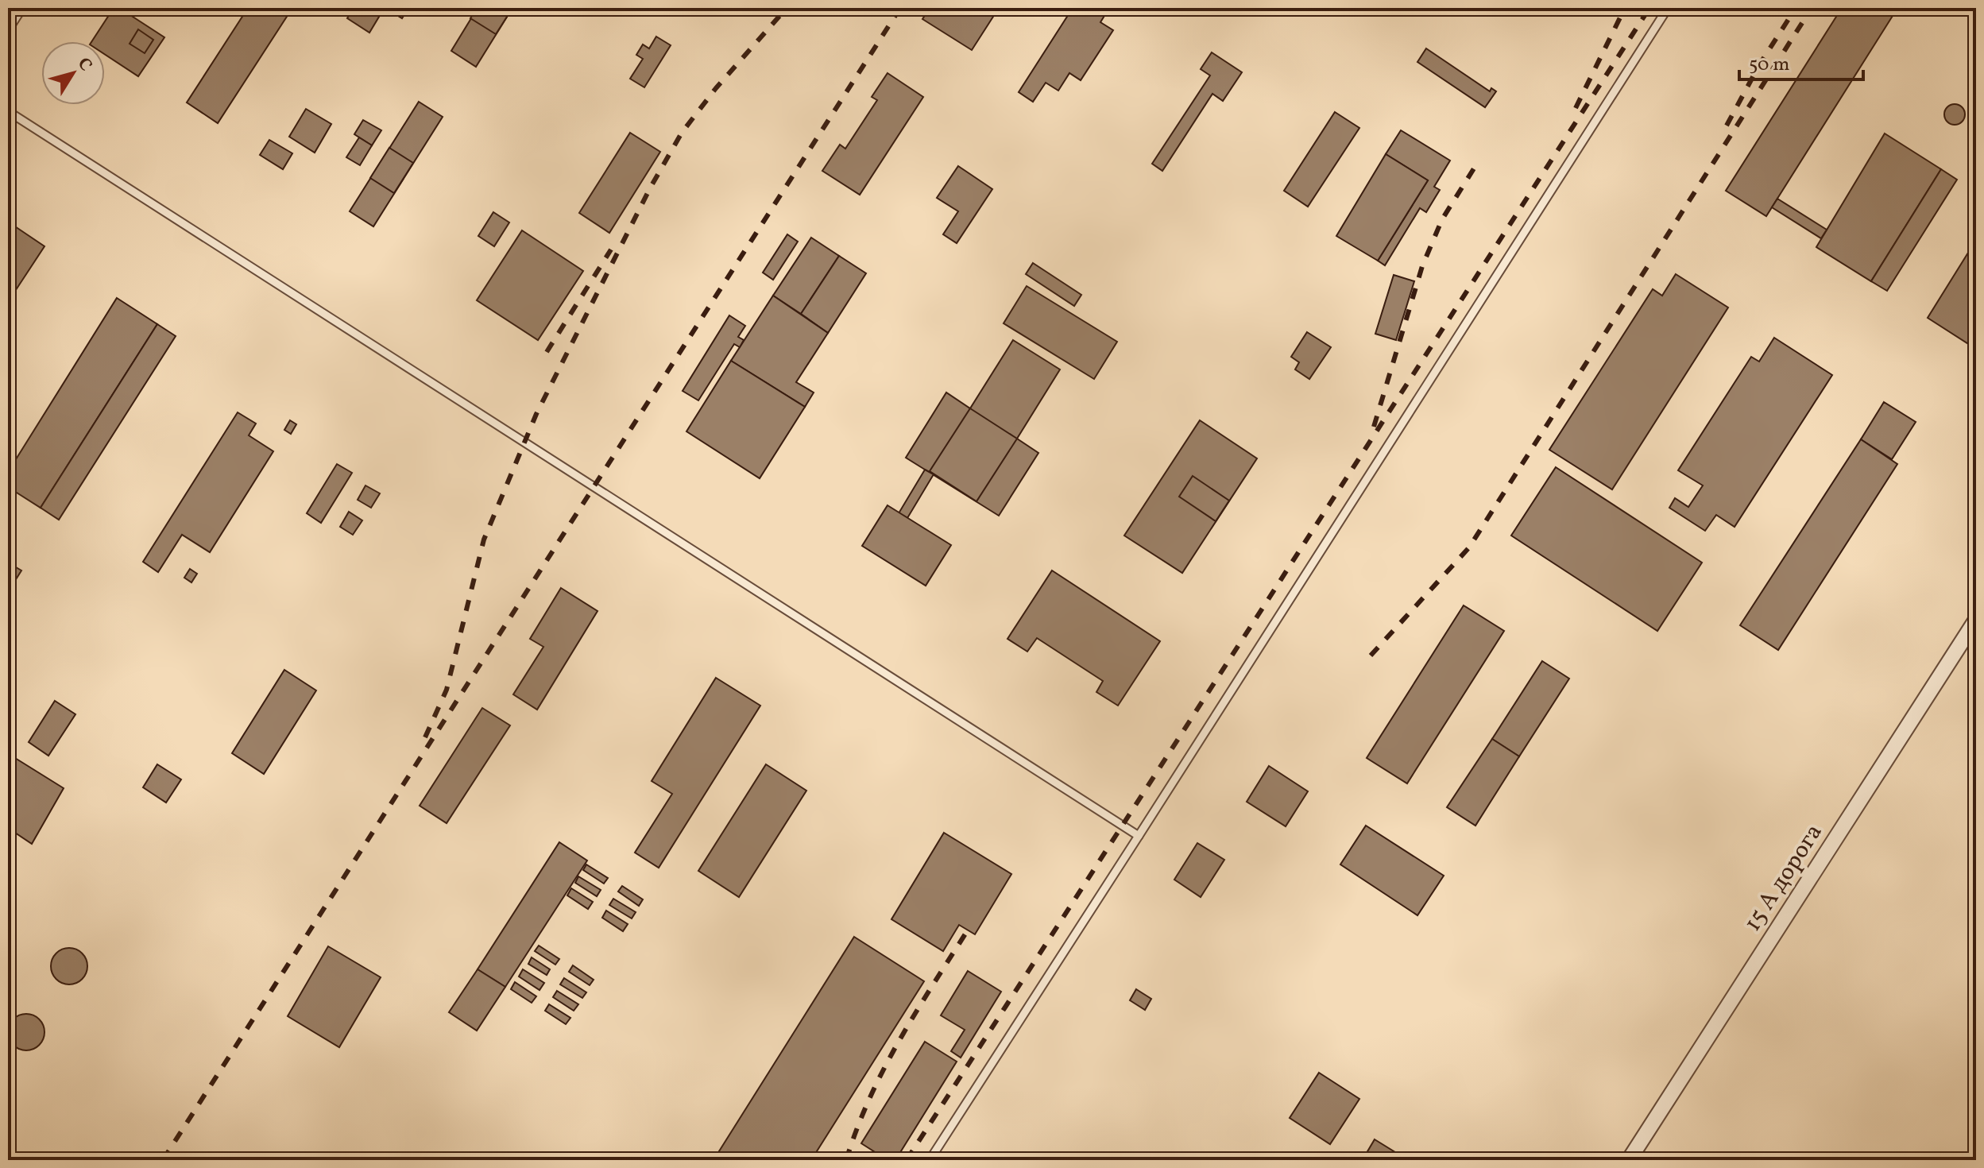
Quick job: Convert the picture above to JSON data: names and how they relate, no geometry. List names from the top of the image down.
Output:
{
  "streets": {
    "street": ["15 А дорога"]
  },
  "scale_bar": "50 m",
  "north": "top right"
}
